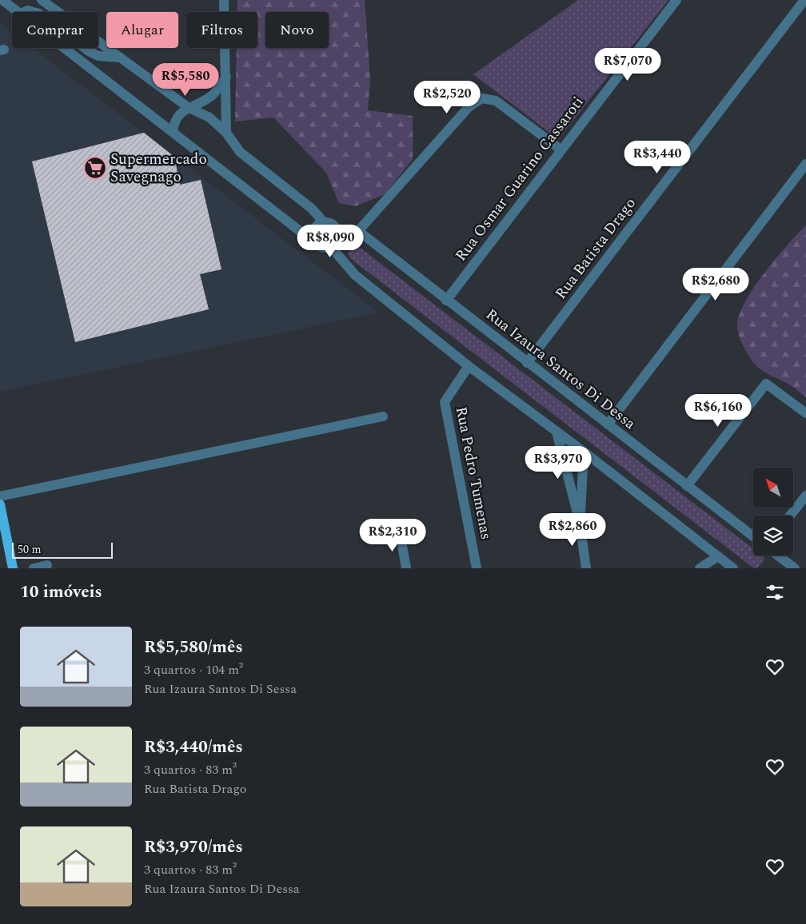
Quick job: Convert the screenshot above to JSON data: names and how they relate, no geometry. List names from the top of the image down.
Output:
{
  "streets": {
    "street": [
      "Rua Osmar Guarino Cassaroti",
      "Rua Batista Drago",
      "Rua Izaura Santos Di Dessa",
      "Rua Pedro Tumenas"
    ]
  },
  "crossings": [
    ["Rua Osmar Guarino Cassaroti", "Rua Izaura Santos Di Dessa"],
    ["Rua Batista Drago", "Rua Izaura Santos Di Dessa"]
  ],
  "places": {
    "supermarket": ["Supermercado Savegnago"]
  },
  "scale_bar": "50 m",
  "north": "top left",
  "page": {
    "chip": [
      "Comprar",
      "Alugar",
      "Filtros",
      "Novo"
    ],
    "price": [
      "R$7,070",
      "R$5,580",
      "R$2,520",
      "R$3,440",
      "R$8,090",
      "R$2,680",
      "R$6,160",
      "R$3,970",
      "R$2,860",
      "R$2,310"
    ],
    "scale": "50 m",
    "heading": "10 imóveis",
    "list": [
      {
        "name": "R$5,580/mês",
        "note": "3 quartos · 104 m² · Rua Izaura Santos Di Sessa"
      },
      {
        "name": "R$3,440/mês",
        "note": "3 quartos · 83 m² · Rua Batista Drago"
      },
      {
        "name": "R$3,970/mês",
        "note": "3 quartos · 83 m² · Rua Izaura Santos Di Dessa"
      }
    ]
  }
}
